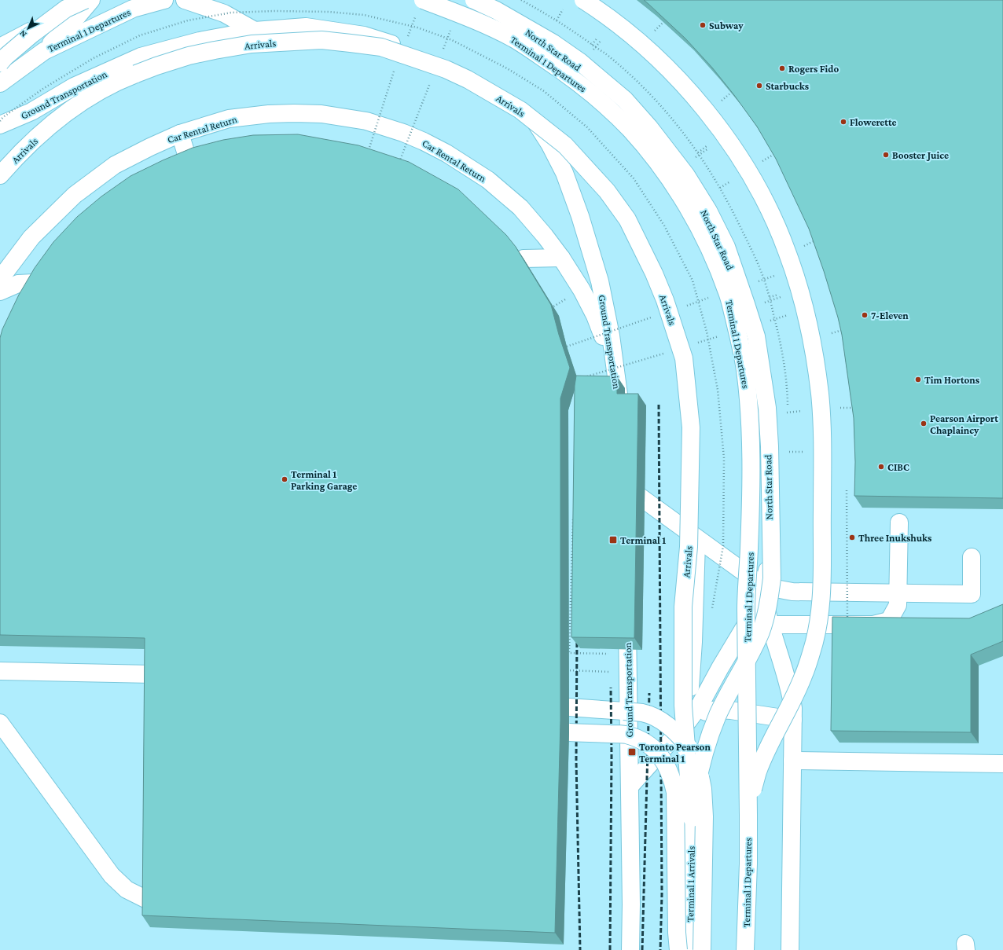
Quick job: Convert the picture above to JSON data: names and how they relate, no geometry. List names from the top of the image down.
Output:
{
  "streets": {
    "street": [
      "Terminal 1 Departures",
      "Arrivals",
      "North Star Road",
      "Ground Transportation",
      "Car Rental Return",
      "Terminal 1 Arrivals"
    ]
  },
  "crossings": [
    ["Arrivals", "Terminal 1 Arrivals"],
    ["Ground Transportation", "Car Rental Return"]
  ],
  "places": {
    "other": [
      "Subway",
      "Rogers Fido",
      "Starbucks",
      "Flowerette",
      "Booster Juice",
      "7-Eleven",
      "Tim Hortons",
      "Pearson Airport Chaplaincy",
      "CIBC",
      "Terminal 1 Parking Garage",
      "Three Inukshuks"
    ],
    "transit": ["Terminal 1", "Toronto Pearson Terminal 1"]
  },
  "north": "bottom left"
}
